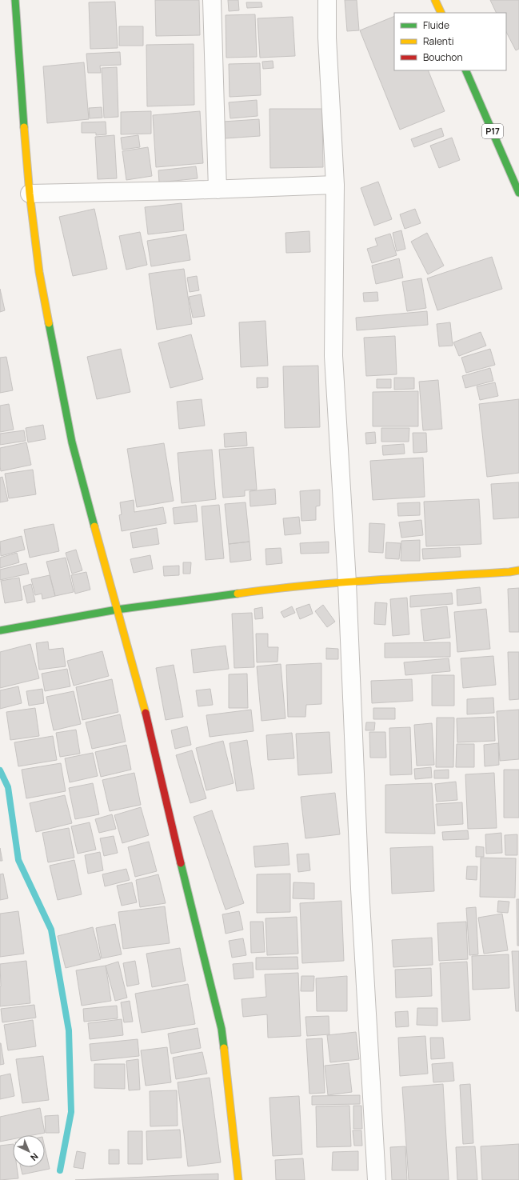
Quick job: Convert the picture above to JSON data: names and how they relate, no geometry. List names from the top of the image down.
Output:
{
  "streets": {
    "street": ["P17"]
  },
  "legend": ["Fluide", "Ralenti", "Bouchon"],
  "north": "bottom right"
}
